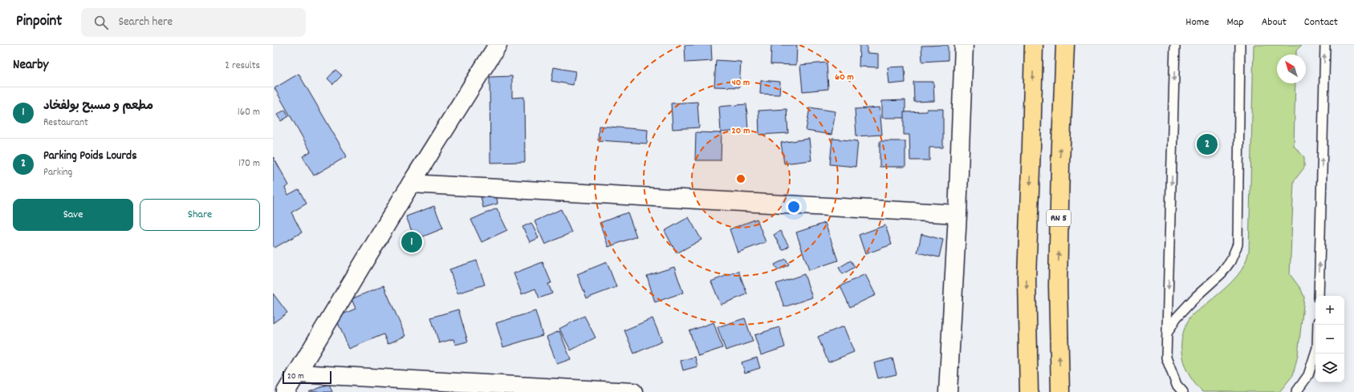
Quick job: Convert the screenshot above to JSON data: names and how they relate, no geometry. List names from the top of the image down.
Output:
{
  "streets": {
    "highway": ["RN 5"]
  },
  "scale_bar": "20 m",
  "north": "top left",
  "page": {
    "header": "Pinpoint",
    "search": "Search here",
    "nav": [
      "Home",
      "Map",
      "About",
      "Contact"
    ],
    "heading": ["Nearby", "2 results"],
    "list": [
      {
        "mark": "1",
        "name": "مطعم و مسبح بولفخاد",
        "note": "Restaurant",
        "value": "160 m"
      },
      {
        "mark": "2",
        "name": "Parking Poids Lourds",
        "note": "Parking",
        "value": "170 m"
      }
    ],
    "pins": ["2", "1"],
    "buttons": ["Save", "Share"],
    "map_buttons": ["+", "−"],
    "scale": "20 m"
  },
  "rings": ["60 m", "40 m", "20 m"]
}
